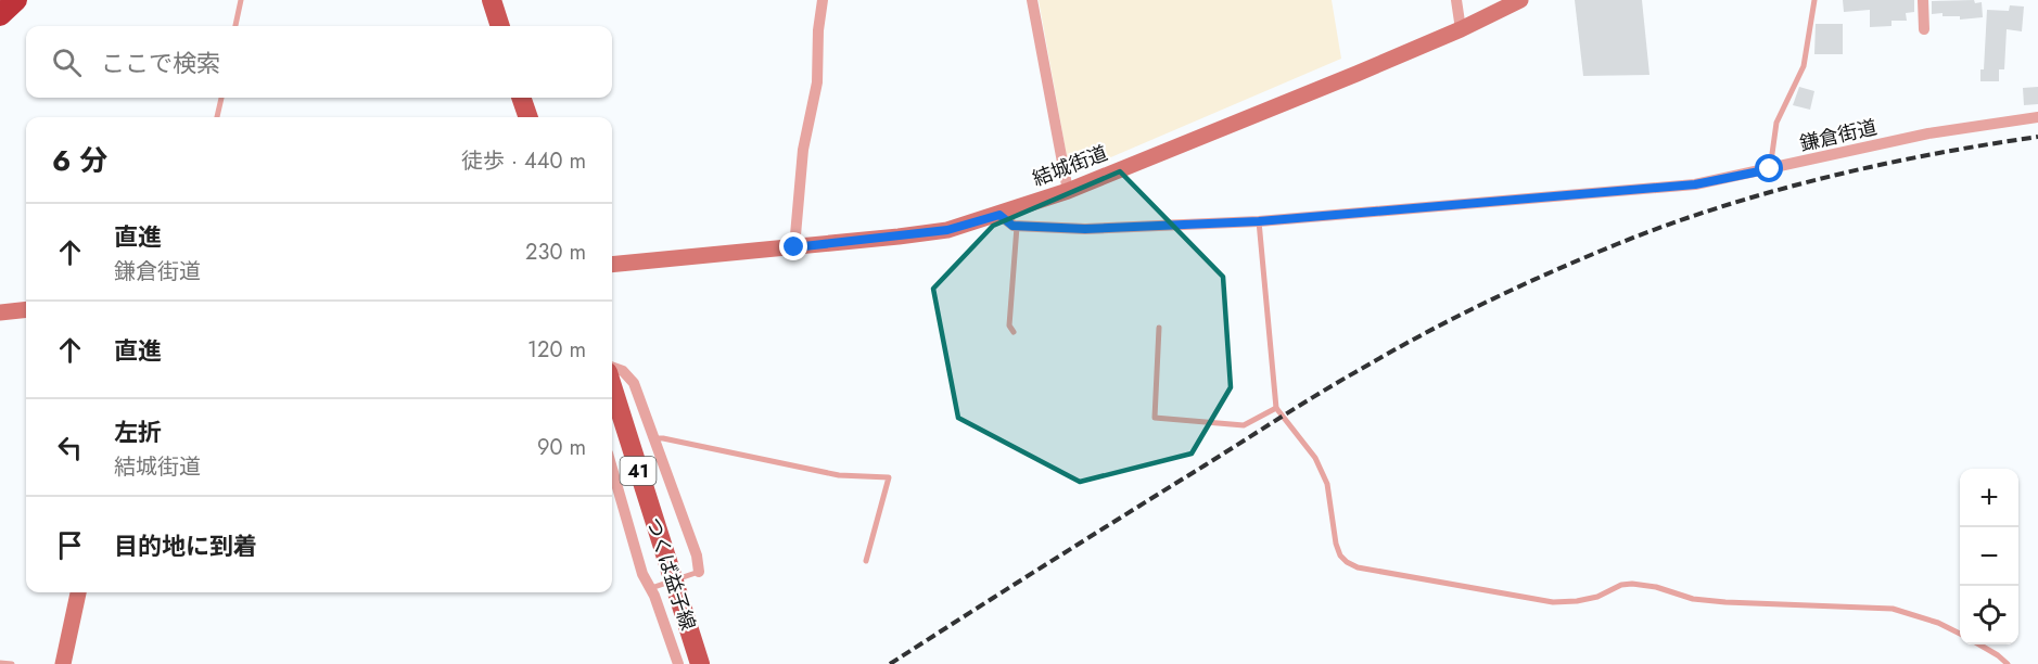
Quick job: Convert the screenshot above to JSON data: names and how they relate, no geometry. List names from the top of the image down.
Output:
{
  "streets": {
    "main road": ["41", "つくば益子線"],
    "street": ["鎌倉街道", "結城街道"]
  },
  "page": {
    "search": "ここで検索",
    "heading": ["6 分", "徒歩 · 440 m"],
    "list": [
      ["直進", "鎌倉街道", "230 m"],
      ["直進", "120 m"],
      ["左折", "結城街道", "90 m"],
      "目的地に到着"
    ],
    "map_buttons": ["+", "−"]
  }
}
